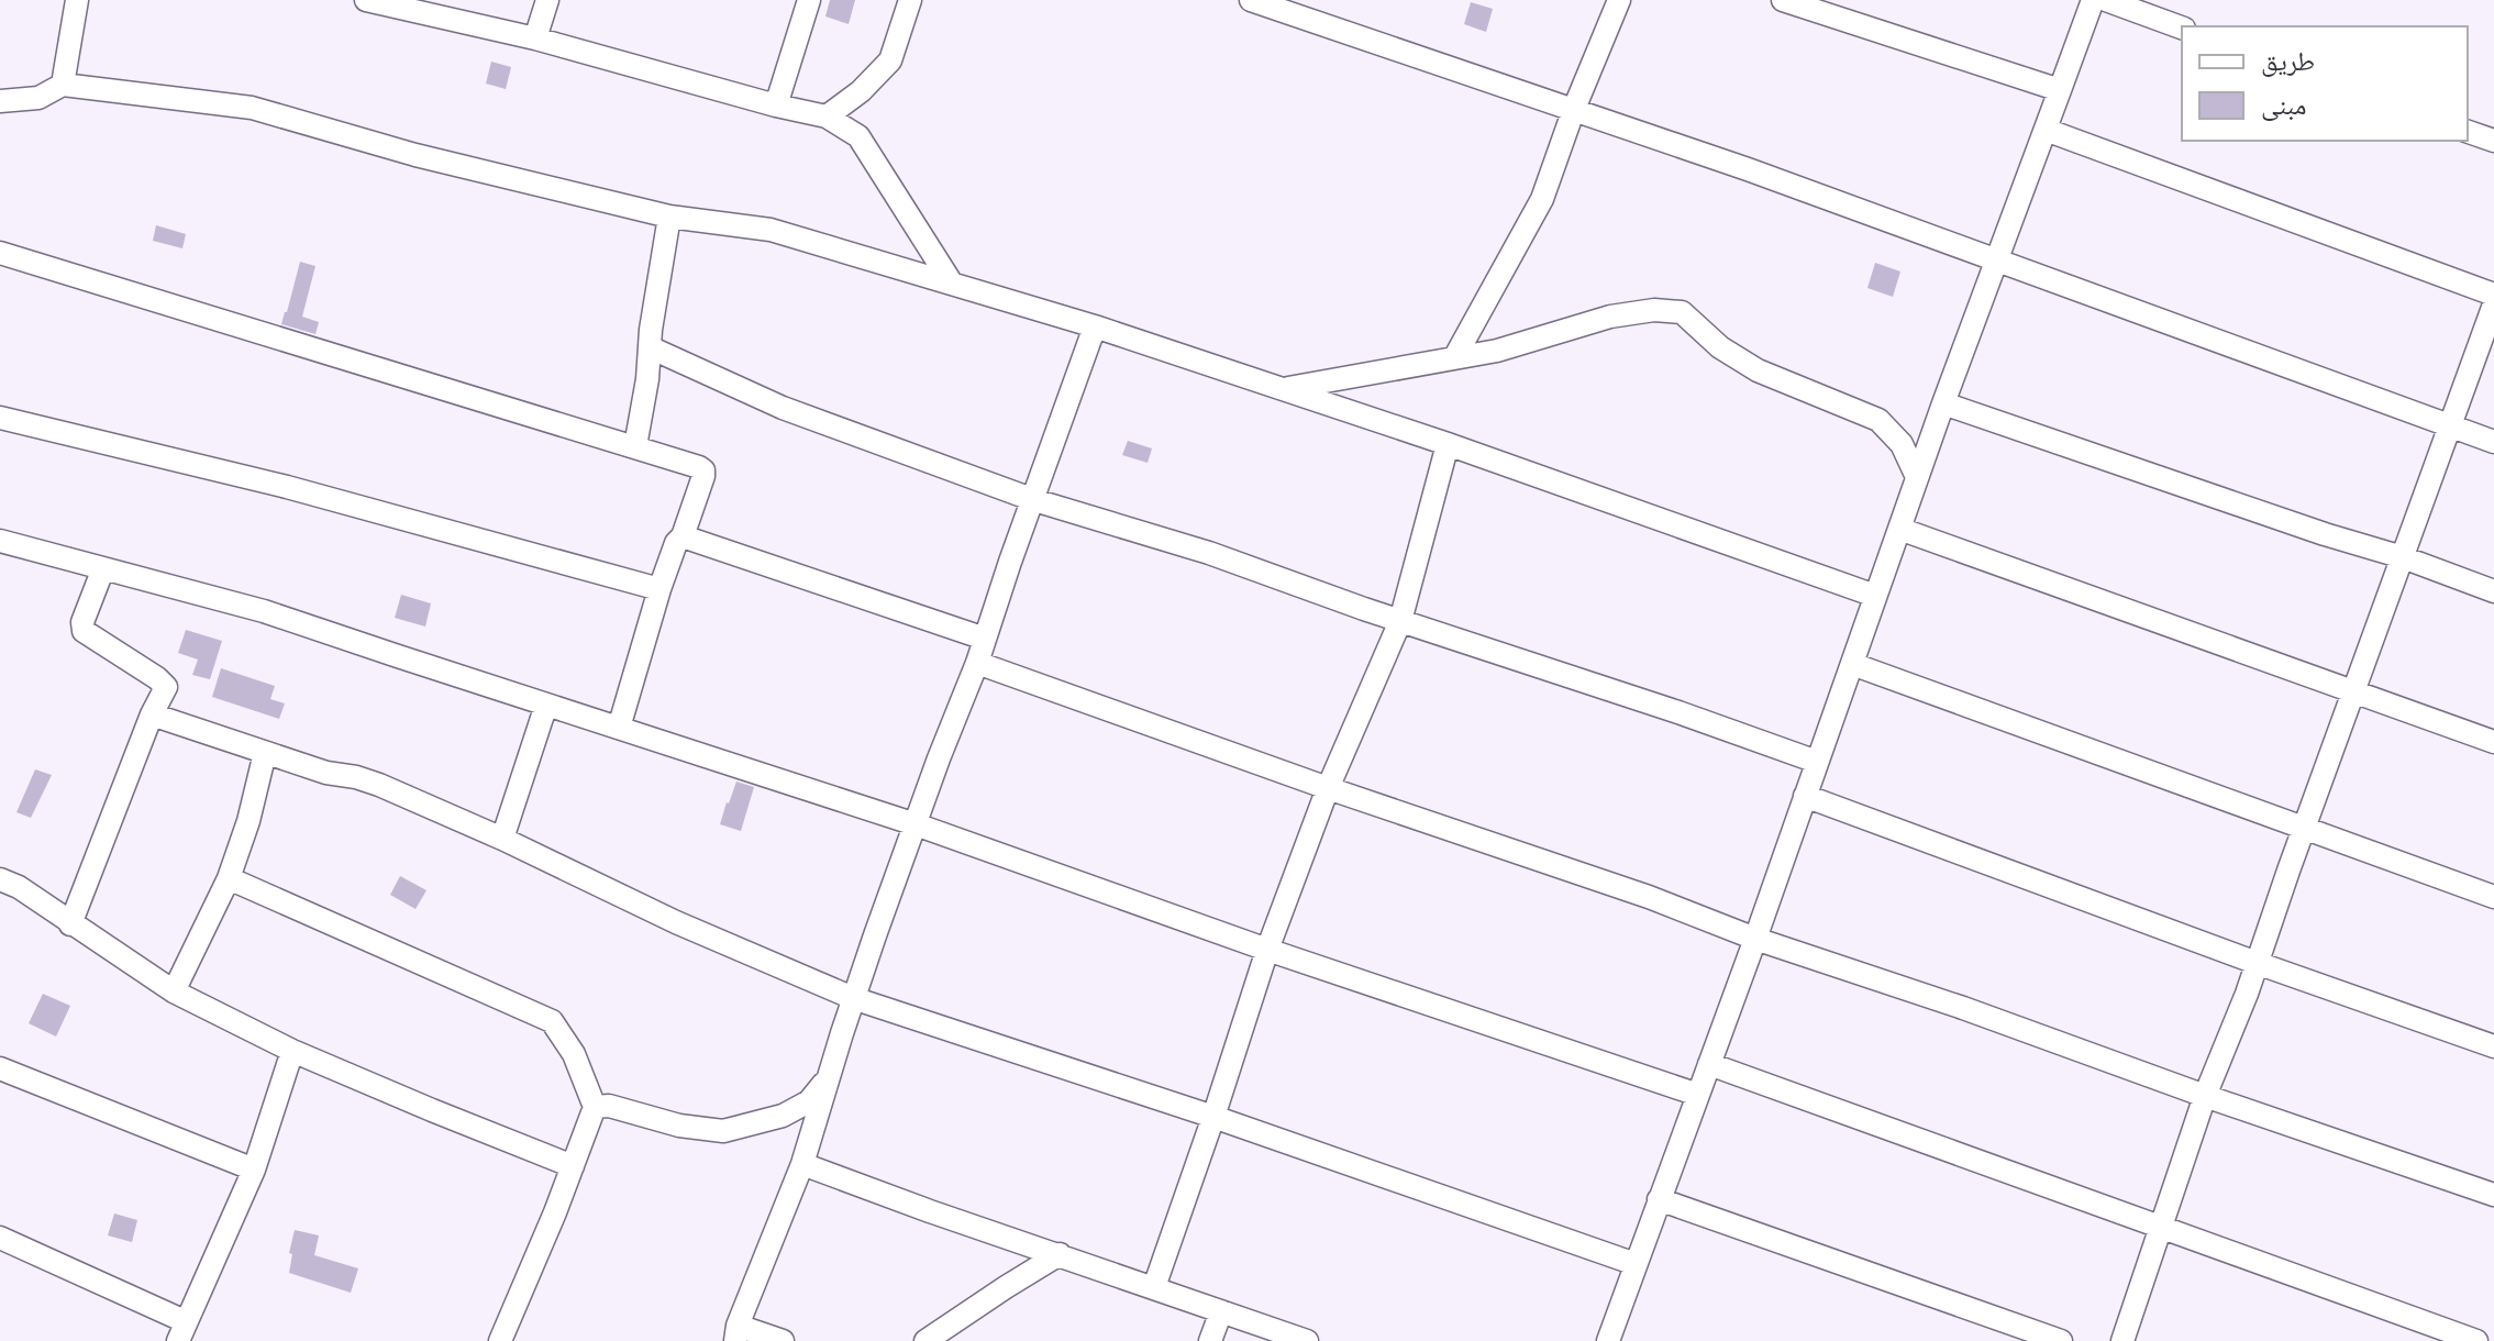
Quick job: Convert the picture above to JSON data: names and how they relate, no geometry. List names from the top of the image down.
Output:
{
  "legend": ["طريق", "مبنى"]
}
